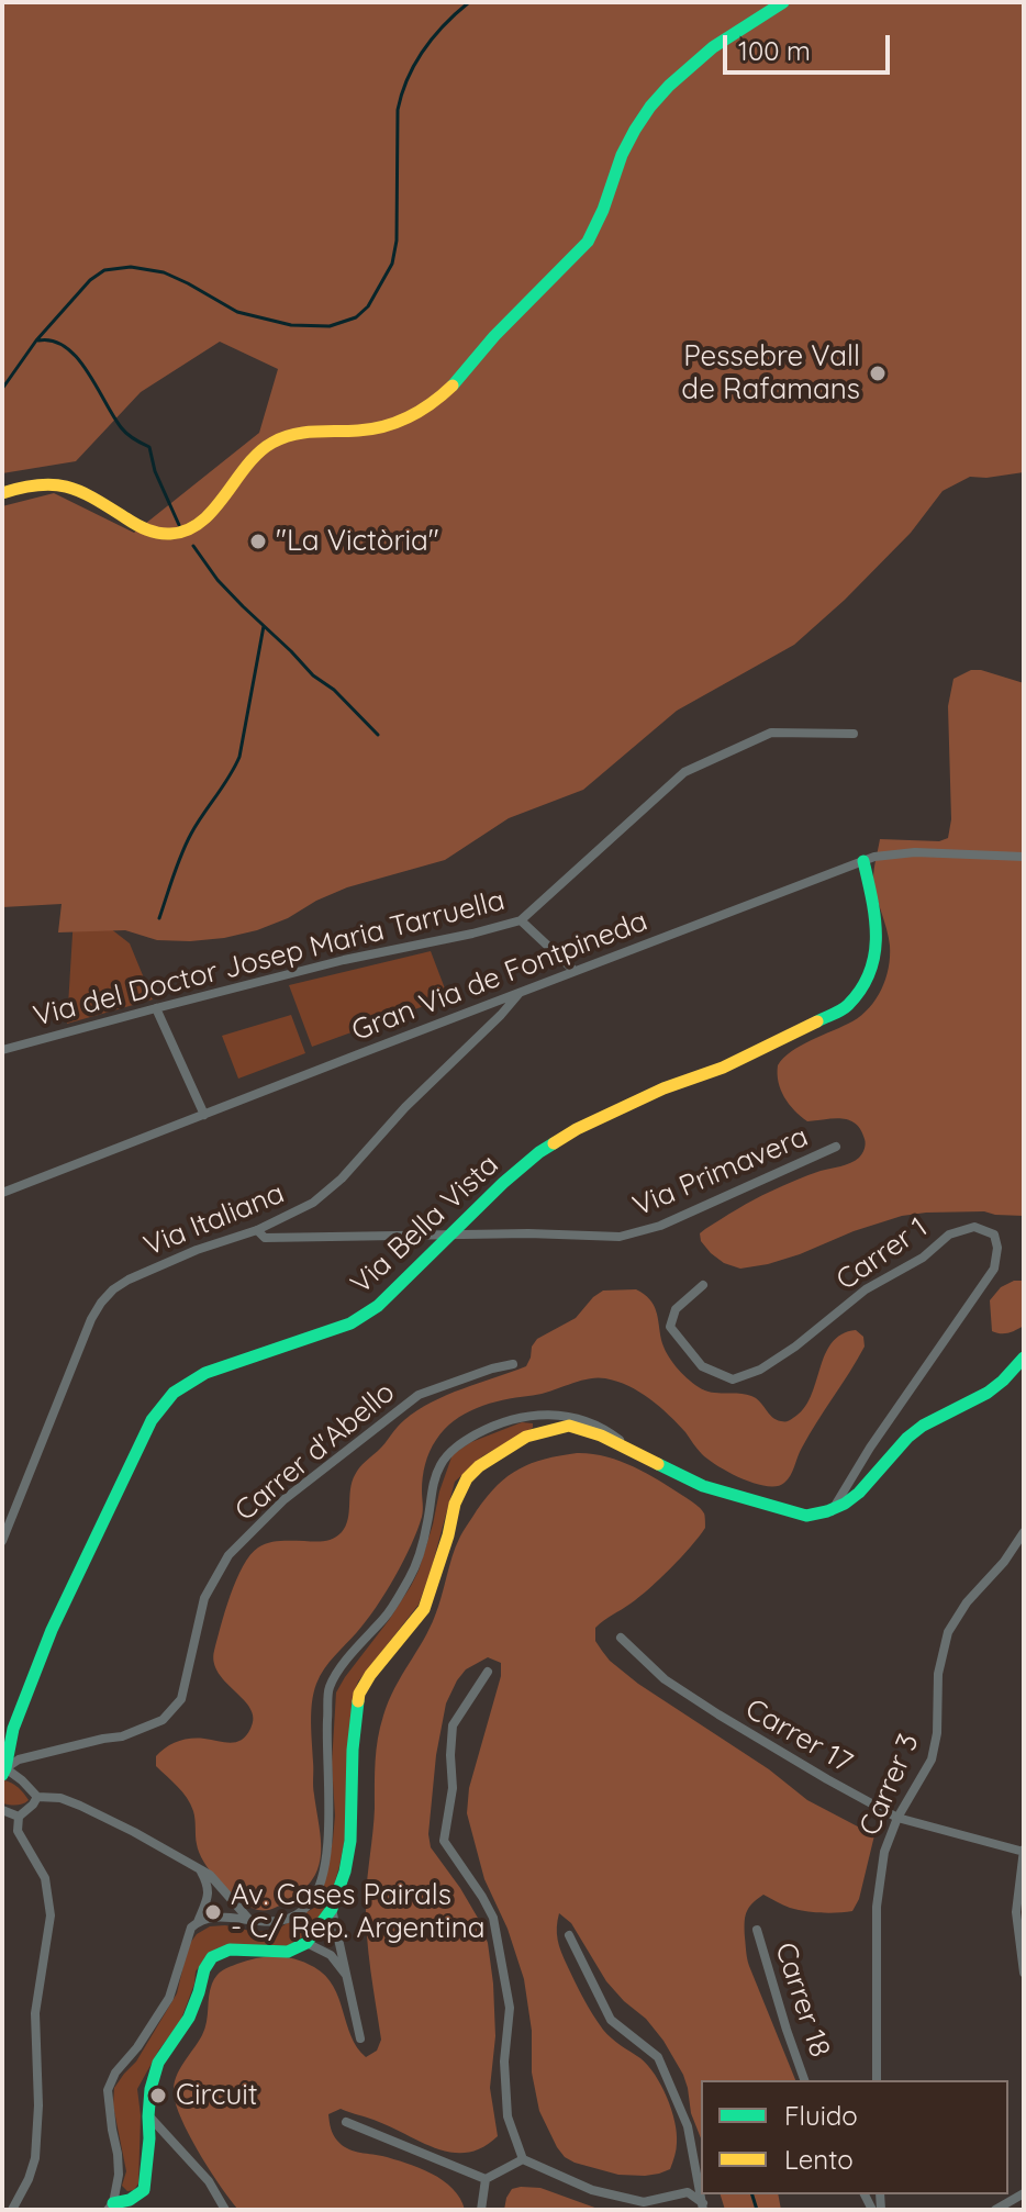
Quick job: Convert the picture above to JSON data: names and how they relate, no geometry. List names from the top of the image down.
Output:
{
  "streets": {
    "street": [
      "Via del Doctor Josep Maria Tarruella",
      "Gran Via de Fontpineda",
      "Via Primavera",
      "Via Italiana",
      "Via Bella Vista",
      "Carrer 1",
      "Carrer d'Abello",
      "Carrer 17",
      "Carrer 3",
      "Carrer 18"
    ]
  },
  "crossings": [
    ["Gran Via de Fontpineda", "Via Italiana"],
    ["Gran Via de Fontpineda", "Via Bella Vista"],
    ["Via Primavera", "Via Italiana"],
    ["Via Primavera", "Via Bella Vista"],
    ["Via Bella Vista", "Carrer d'Abello"],
    ["Carrer 17", "Carrer 3"]
  ],
  "places": [
    "Pessebre Vall de Rafamans",
    "\"La Victòria\"",
    "Av. Cases Pairals - C/ Rep. Argentina",
    "Circuit"
  ],
  "legend": ["Fluido", "Lento"],
  "scale_bar": "100 m"
}
